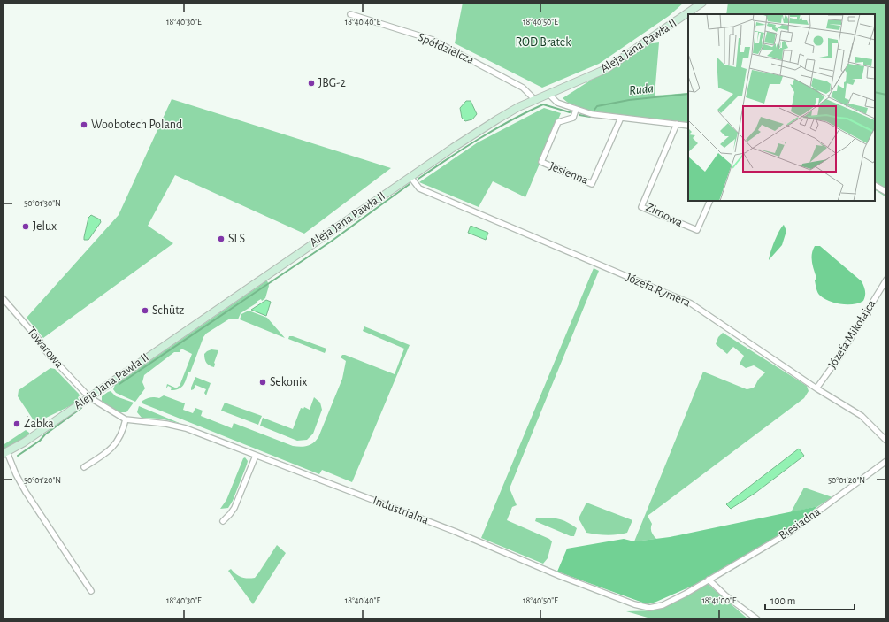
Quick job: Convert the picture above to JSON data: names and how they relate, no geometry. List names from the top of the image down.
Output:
{
  "streets": {
    "street": [
      "Aleja Jana Pawła II",
      "Spółdzielcza",
      "Jesienna",
      "Zimowa",
      "Józefa Rymera",
      "Józefa Mikołajca",
      "Towarowa",
      "Industrialna",
      "Biesiadna"
    ]
  },
  "crossings": [
    ["Aleja Jana Pawła II", "Spółdzielcza"],
    ["Aleja Jana Pawła II", "Józefa Rymera"],
    ["Aleja Jana Pawła II", "Towarowa"],
    ["Aleja Jana Pawła II", "Industrialna"],
    ["Józefa Rymera", "Józefa Mikołajca"],
    ["Towarowa", "Industrialna"],
    ["Industrialna", "Biesiadna"]
  ],
  "water": ["Ruda"],
  "parks": ["ROD Bratek"],
  "places": [
    "JBG-2",
    "Woobotech Poland",
    "Jelux",
    "SLS",
    "Schütz",
    "Sekonix",
    "Żabka"
  ],
  "scale_bar": "100 m",
  "coordinates": [
    "18°40'30\"E",
    "18°40'40\"E",
    "18°40'50\"E",
    "50°01'30\"N",
    "50°01'20\"N",
    "18°41'00\"E"
  ]
}
